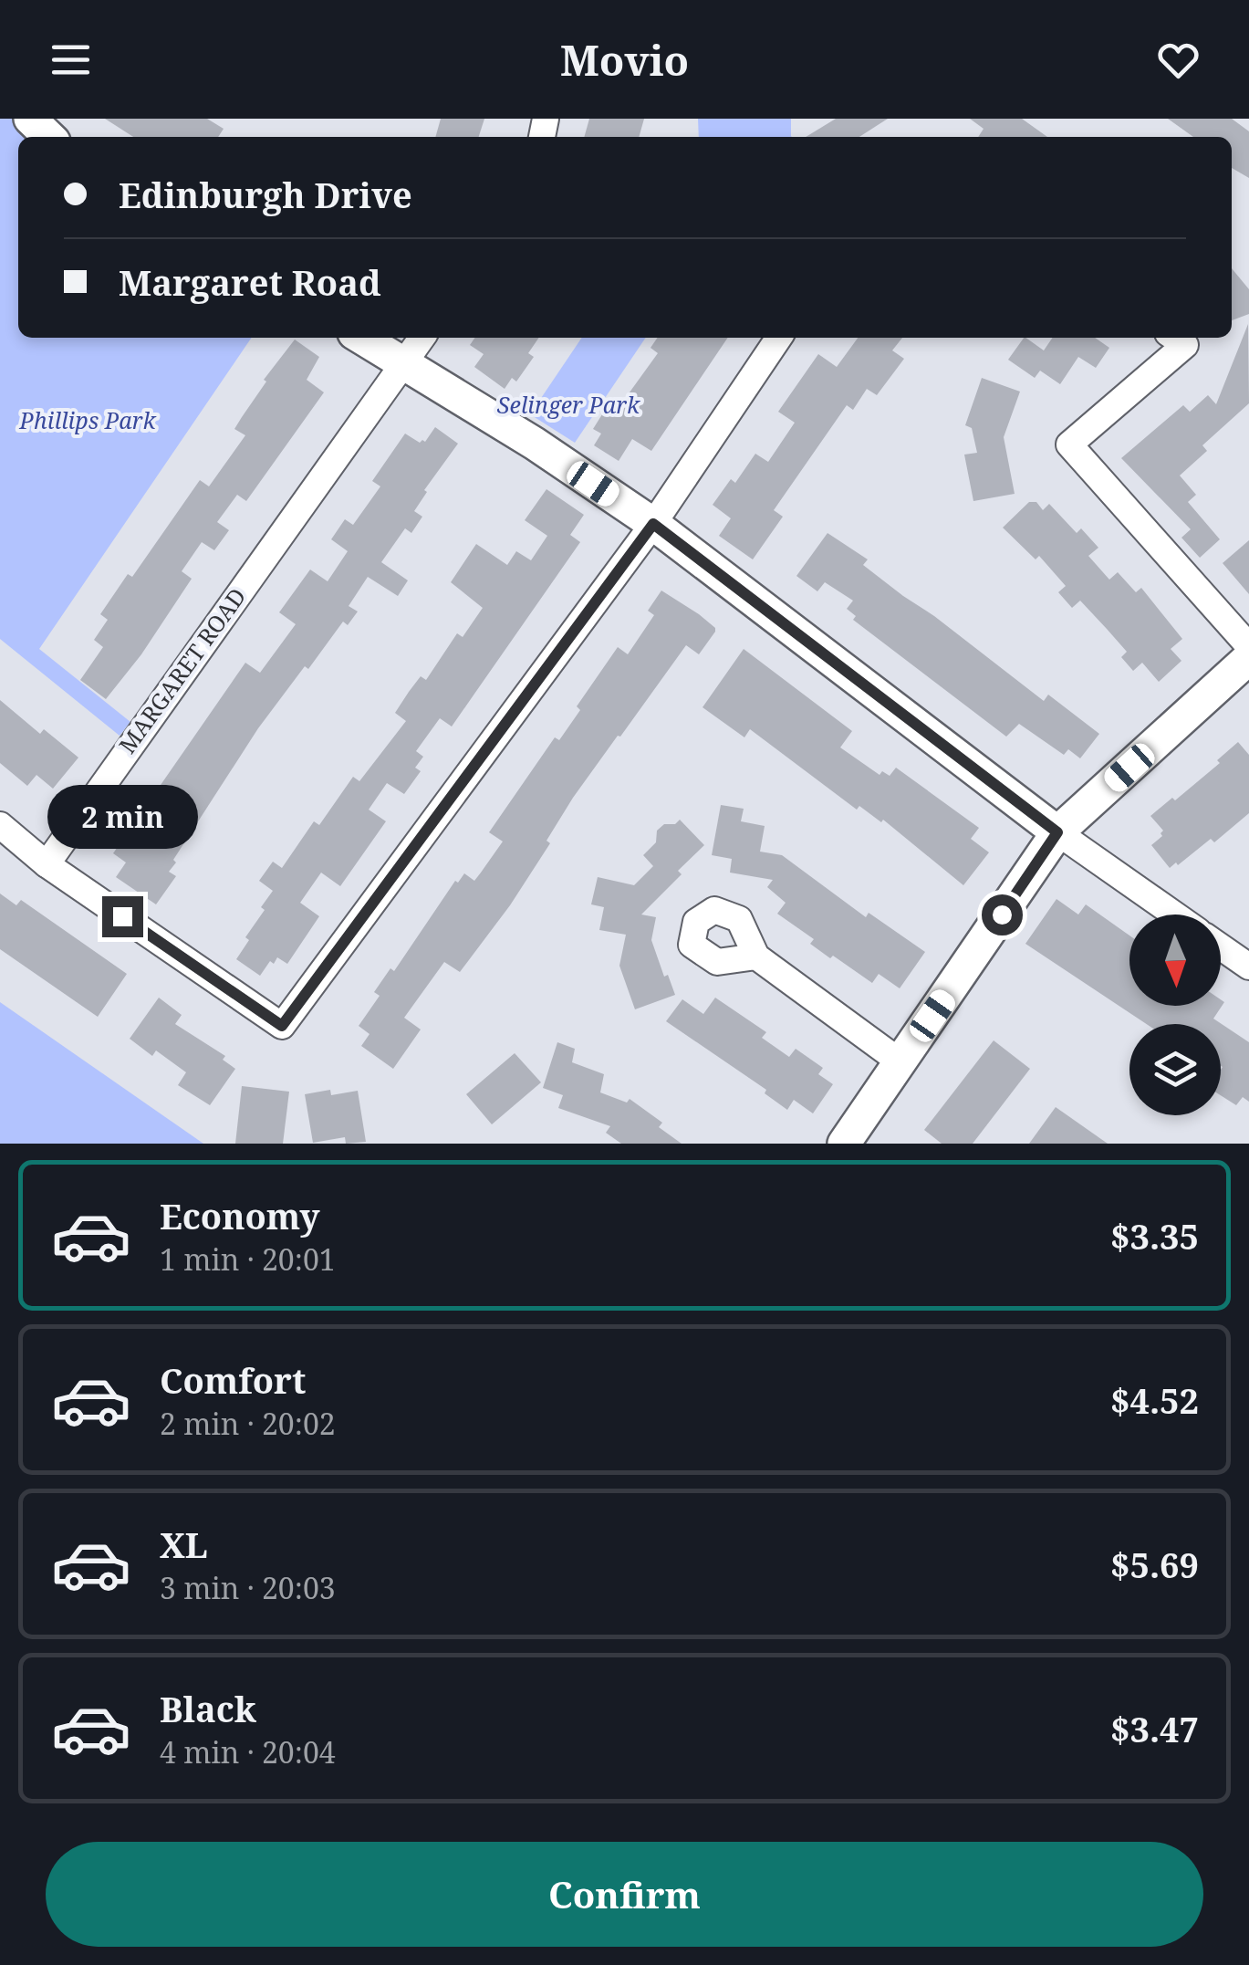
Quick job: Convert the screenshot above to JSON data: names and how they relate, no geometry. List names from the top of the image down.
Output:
{
  "streets": {
    "street": ["MARGARET ROAD"]
  },
  "parks": ["Selinger Park", "Phillips Park"],
  "north": "bottom",
  "page": {
    "header": "Movio",
    "banner": ["Edinburgh Drive", "Margaret Road"],
    "bubble": "2 min",
    "list": [
      {
        "name": "Economy",
        "note": "1 min · 20:01",
        "value": "$3.35"
      },
      {
        "name": "Comfort",
        "note": "2 min · 20:02",
        "value": "$4.52"
      },
      {
        "name": "XL",
        "note": "3 min · 20:03",
        "value": "$5.69"
      },
      {
        "name": "Black",
        "note": "4 min · 20:04",
        "value": "$3.47"
      }
    ],
    "buttons": "Confirm"
  }
}
